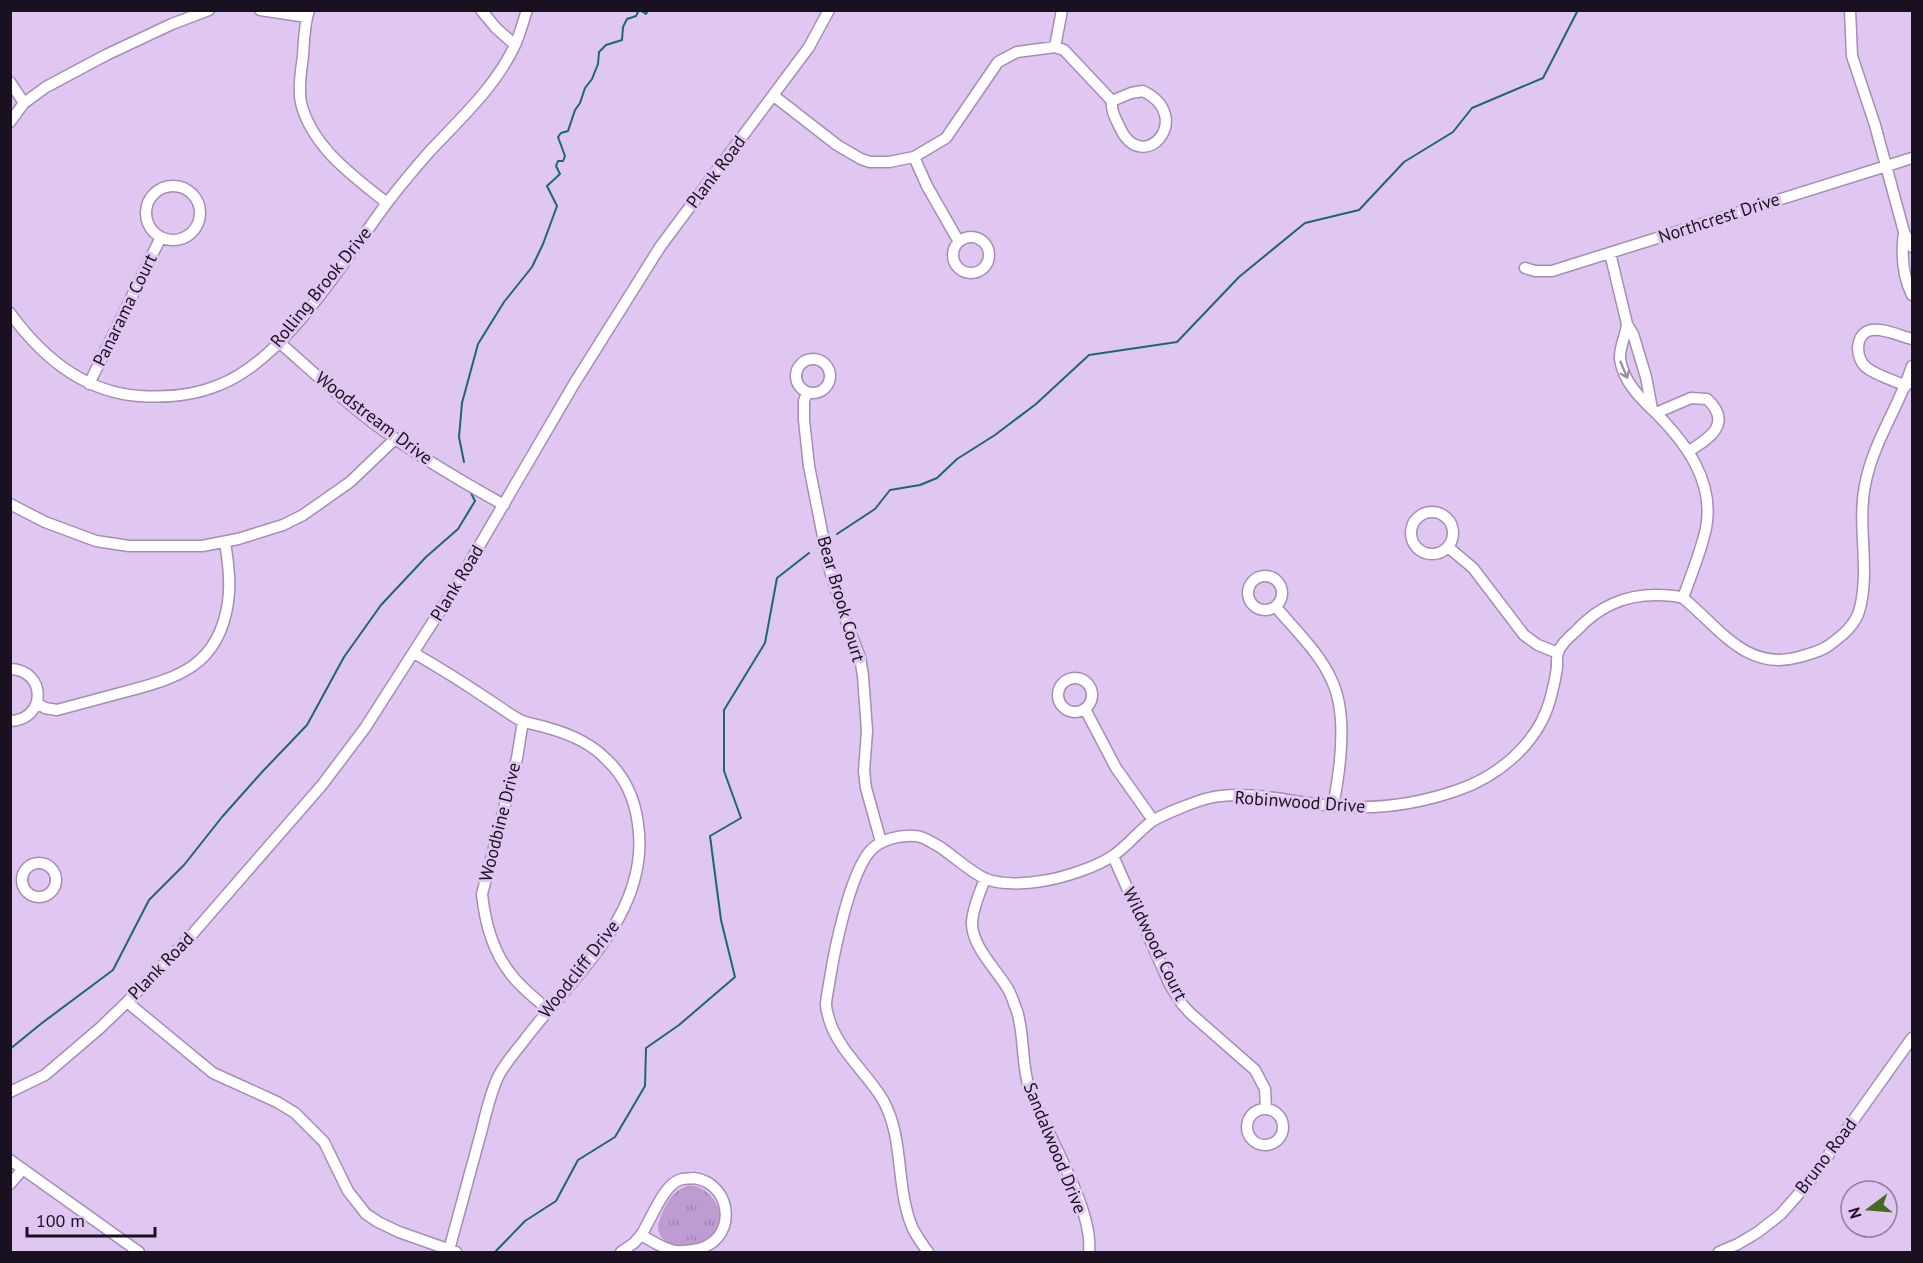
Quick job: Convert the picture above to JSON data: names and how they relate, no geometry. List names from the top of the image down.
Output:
{
  "streets": {
    "street": [
      "Plank Road",
      "Northcrest Drive",
      "Rolling Brook Drive",
      "Panarama Court",
      "Woodstream Drive",
      "Bear Brook Court",
      "Robinwood Drive",
      "Woodbine Drive",
      "Wildwood Court",
      "Woodcliff Drive",
      "Sandalwood Drive",
      "Bruno Road"
    ]
  },
  "crossings": [
    ["Plank Road", "Woodstream Drive"],
    ["Plank Road", "Woodcliff Drive"],
    ["Rolling Brook Drive", "Panarama Court"],
    ["Rolling Brook Drive", "Woodstream Drive"],
    ["Bear Brook Court", "Robinwood Drive"],
    ["Robinwood Drive", "Wildwood Court"],
    ["Robinwood Drive", "Sandalwood Drive"],
    ["Woodbine Drive", "Woodcliff Drive"]
  ],
  "scale_bar": "100 m",
  "north": "left"
}
